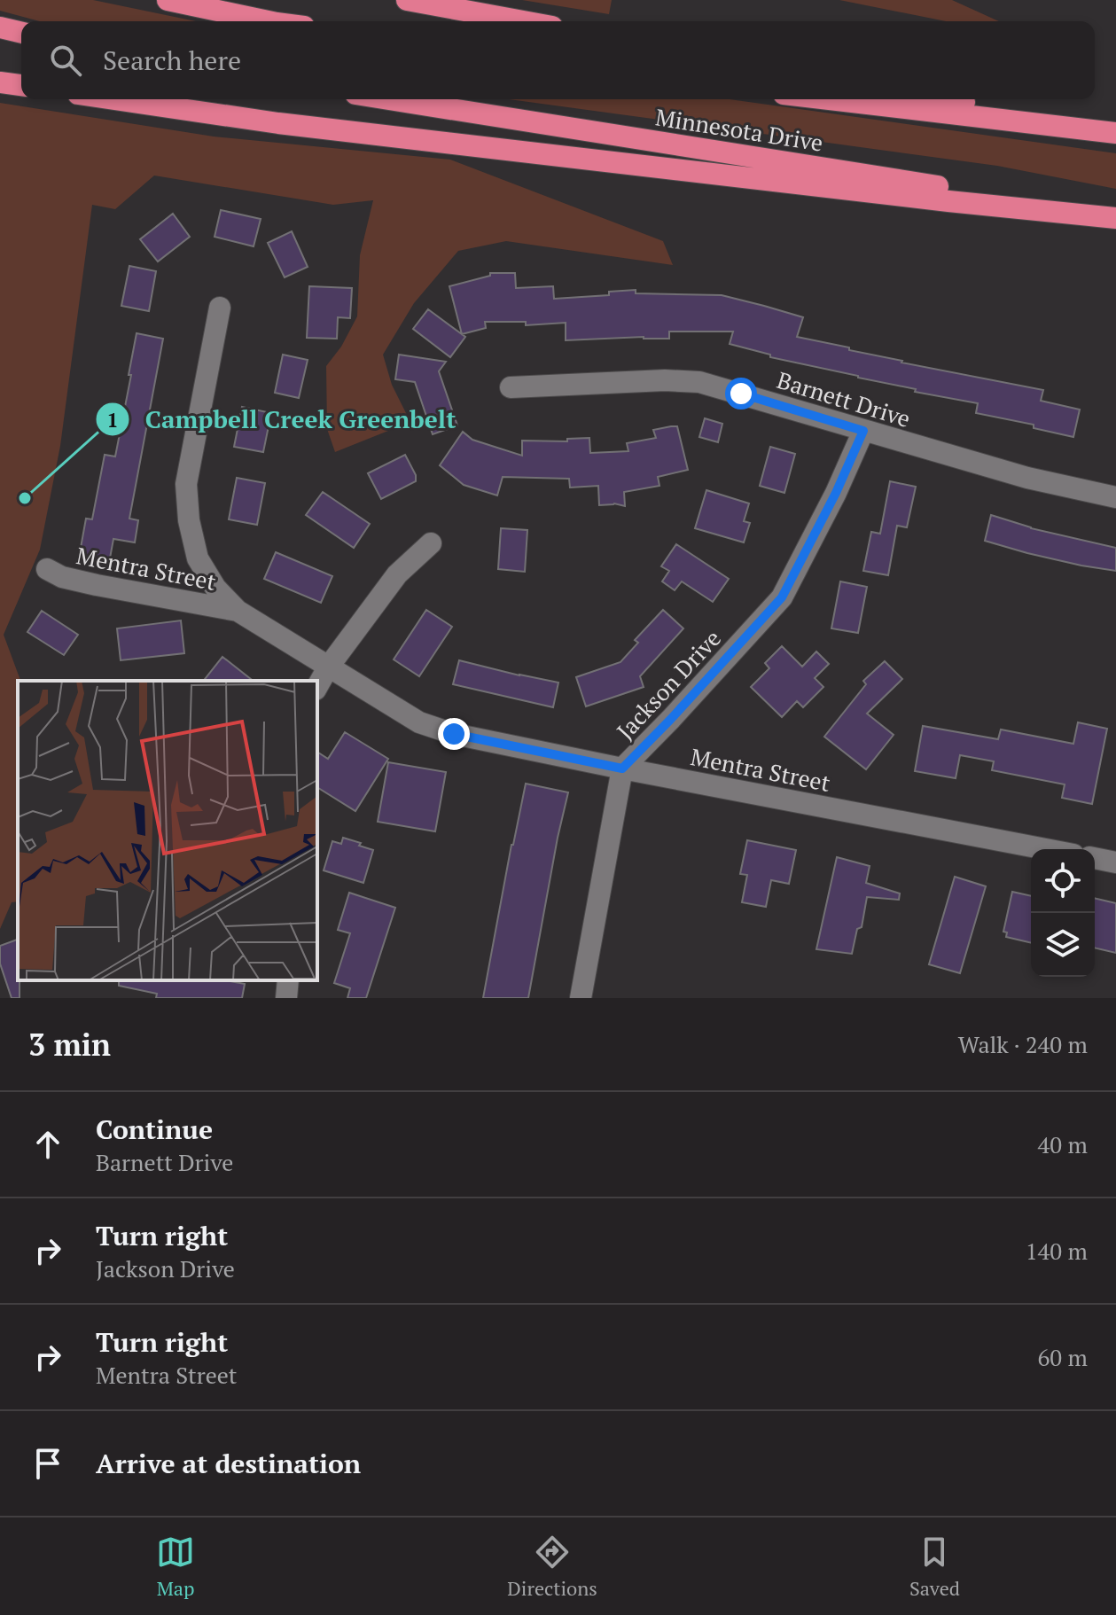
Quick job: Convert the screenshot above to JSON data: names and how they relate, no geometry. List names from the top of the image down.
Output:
{
  "streets": {
    "highway": ["Minnesota Drive"],
    "street": ["Barnett Drive", "Mentra Street", "Jackson Drive"]
  },
  "crossings": [
    ["Barnett Drive", "Jackson Drive"],
    ["Mentra Street", "Jackson Drive"]
  ],
  "places": ["Campbell Creek Greenbelt"],
  "page": {
    "search": "Search here",
    "heading": ["3 min", "Walk · 240 m"],
    "list": [
      ["Continue", "Barnett Drive", "40 m"],
      ["Turn right", "Jackson Drive", "140 m"],
      ["Turn right", "Mentra Street", "60 m"],
      "Arrive at destination"
    ],
    "nav": ["Map", "Directions", "Saved"]
  }
}
